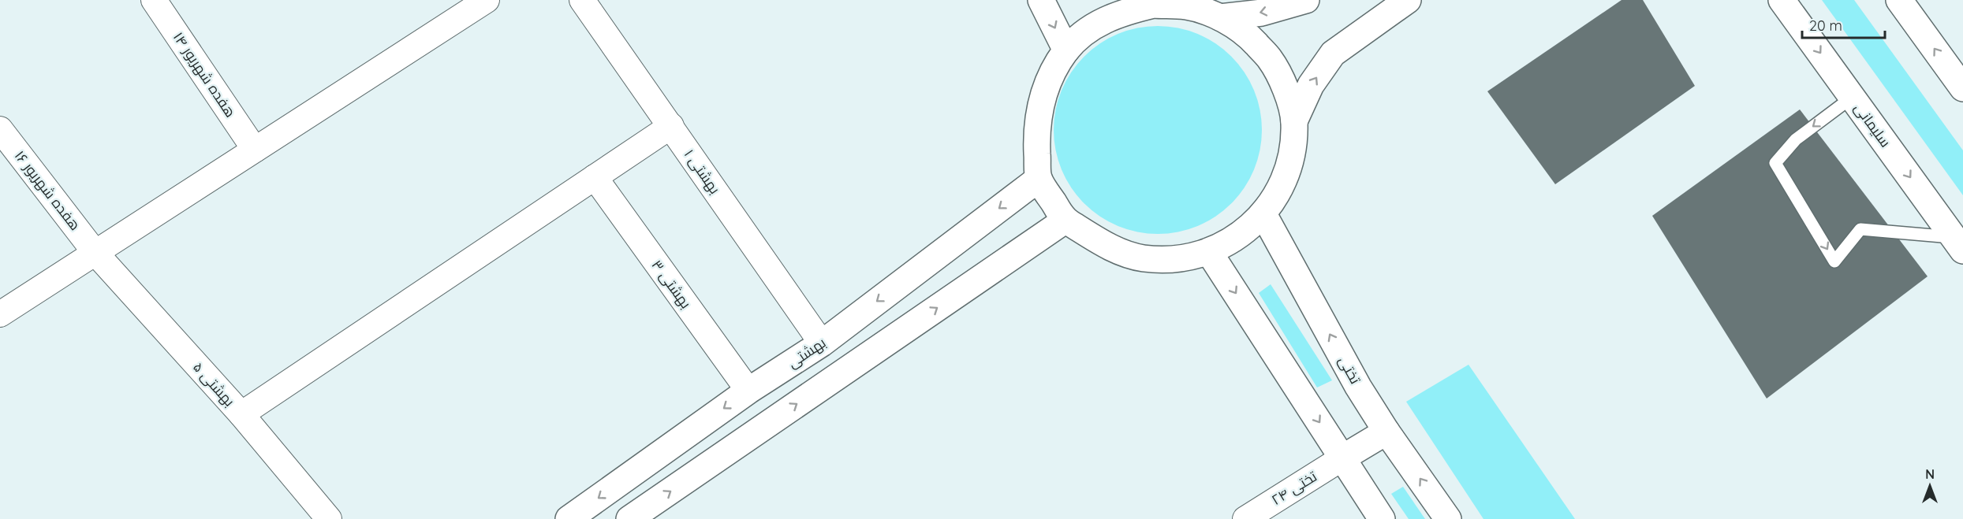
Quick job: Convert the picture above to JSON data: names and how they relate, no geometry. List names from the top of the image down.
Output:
{
  "streets": {
    "main road": ["سلیمانی", "بهشتی", "تختی"],
    "street": [
      "هفده شهریور ۱۴",
      "بهشتی ۱",
      "هفده شهریور ۱۶",
      "بهشتی ۳",
      "بهشتی ۵",
      "تختی ۲۴"
    ]
  },
  "crossings": [
    ["بهشتی ۱", "بهشتی"],
    ["هفده شهریور ۱۶", "بهشتی ۵"],
    ["بهشتی ۳", "بهشتی"]
  ],
  "scale_bar": "20 m",
  "north": "top"
}
